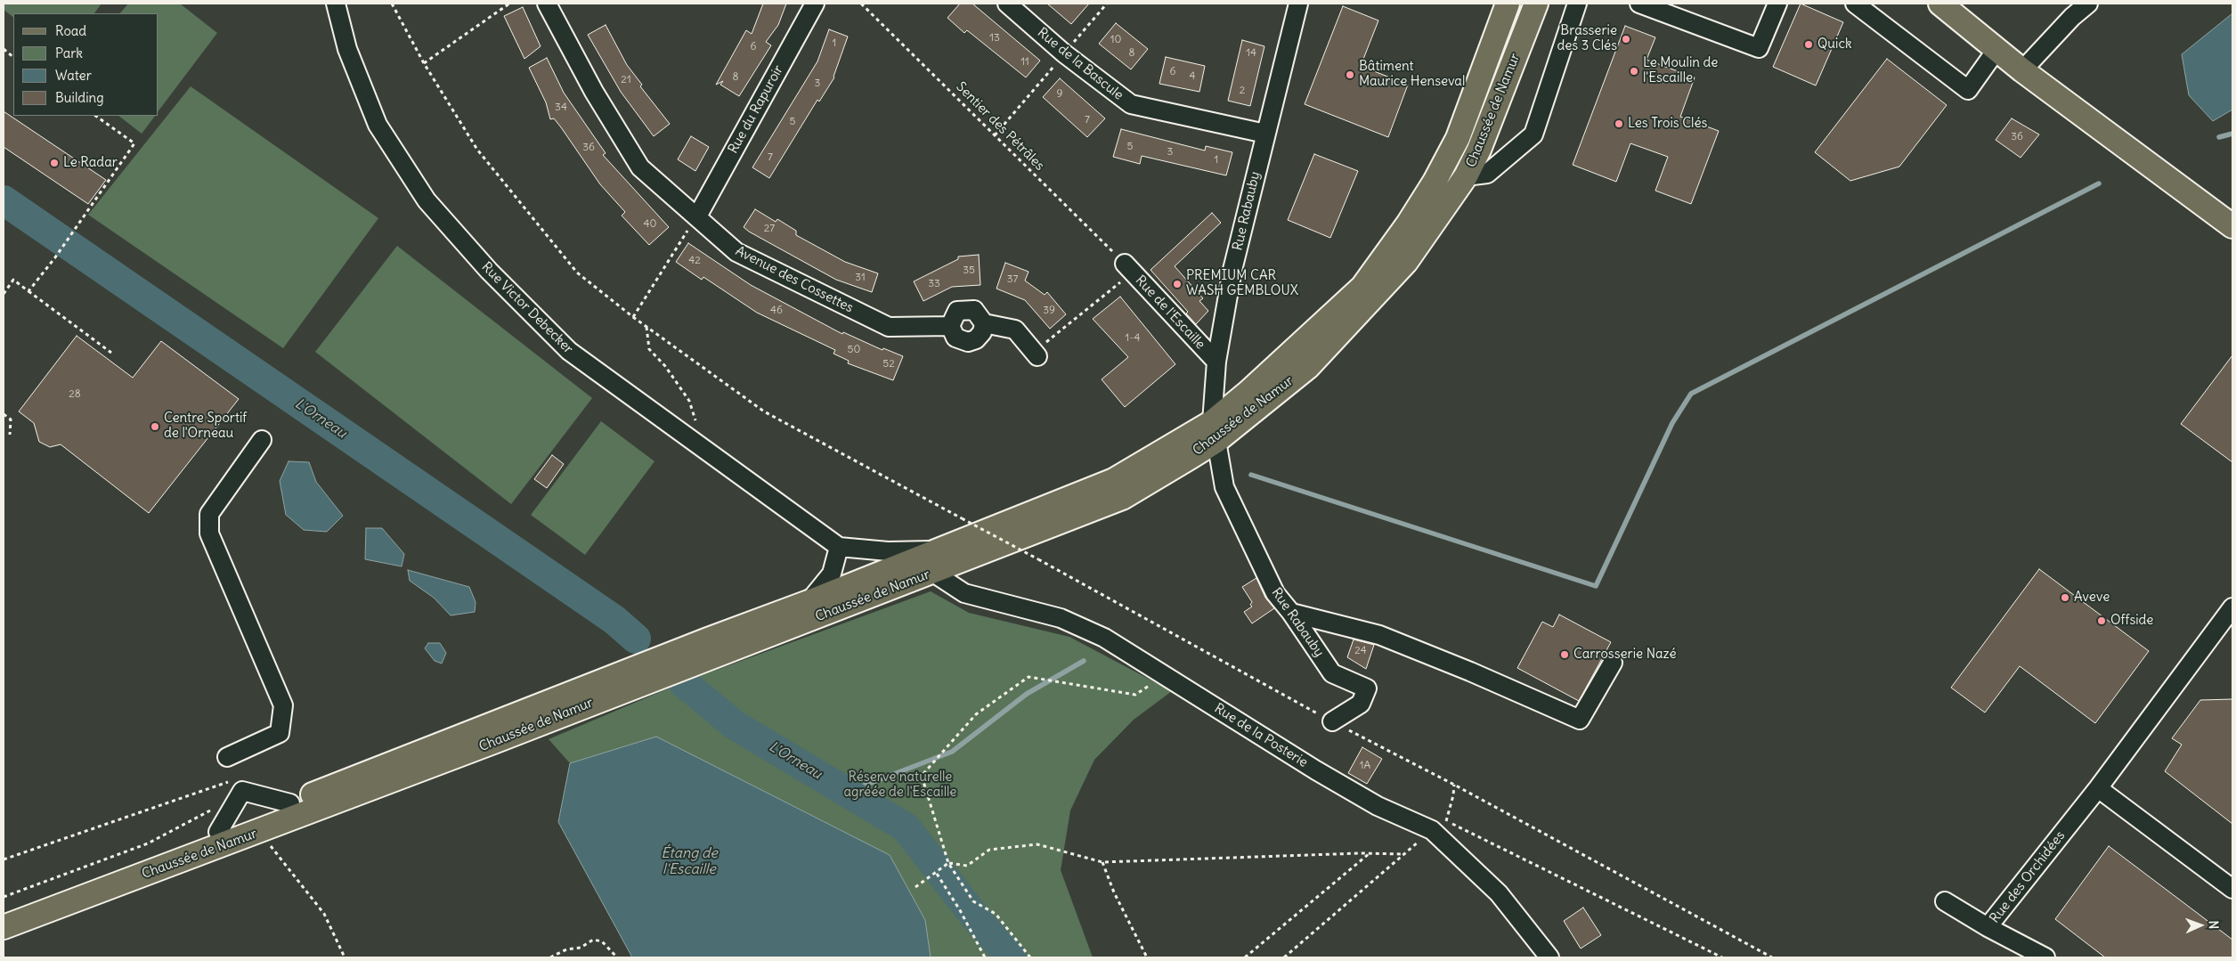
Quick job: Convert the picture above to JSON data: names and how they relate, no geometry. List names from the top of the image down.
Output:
{
  "streets": {
    "main road": ["Chaussée de Namur"],
    "street": [
      "Rue de la Bascule",
      "Rue du Rapuroir",
      "Rue Rabauby",
      "Avenue des Cossettes",
      "Rue Victor Debecker",
      "Rue de l'Escaille",
      "Rue de la Posterie",
      "Rue des Orchidées"
    ],
    "path": ["Sentier des Pétrâles"]
  },
  "crossings": [
    ["Rue de la Bascule", "Rue Rabauby"],
    ["Rue du Rapuroir", "Avenue des Cossettes"],
    ["Chaussée de Namur", "Rue Rabauby"],
    ["Chaussée de Namur", "Rue de la Posterie"],
    ["Sentier des Pétrâles", "Rue de l'Escaille"],
    ["Rue Rabauby", "Rue de l'Escaille"]
  ],
  "water": ["L'Orneau", "Étang de l'Escaille"],
  "parks": ["Réserve naturelle agréée de l'Escaille"],
  "places": [
    "Brasserie des 3 Clés",
    "Quick",
    "Le Moulin de l'Escaille",
    "Bâtiment Maurice Henseval",
    "Les Trois Clés",
    "Le Radar",
    "PREMIUM CAR WASH GEMBLOUX",
    "Centre Sportif de l'Orneau",
    "Aveve",
    "Offside",
    "Carrosserie Nazé"
  ],
  "house_numbers": [
    "13",
    "10",
    "1",
    "6",
    "8",
    "14",
    "11",
    "6",
    "4",
    "8",
    "21",
    "3",
    "2",
    "9",
    "34",
    "7",
    "5",
    "36",
    "5",
    "36",
    "3",
    "7",
    "1",
    "40",
    "27",
    "42",
    "35",
    "31",
    "37",
    "33",
    "46",
    "39",
    "1-4",
    "50",
    "52",
    "28",
    "24",
    "1A"
  ],
  "legend": [
    "Road",
    "Park",
    "Water",
    "Building"
  ],
  "north": "right"
}
